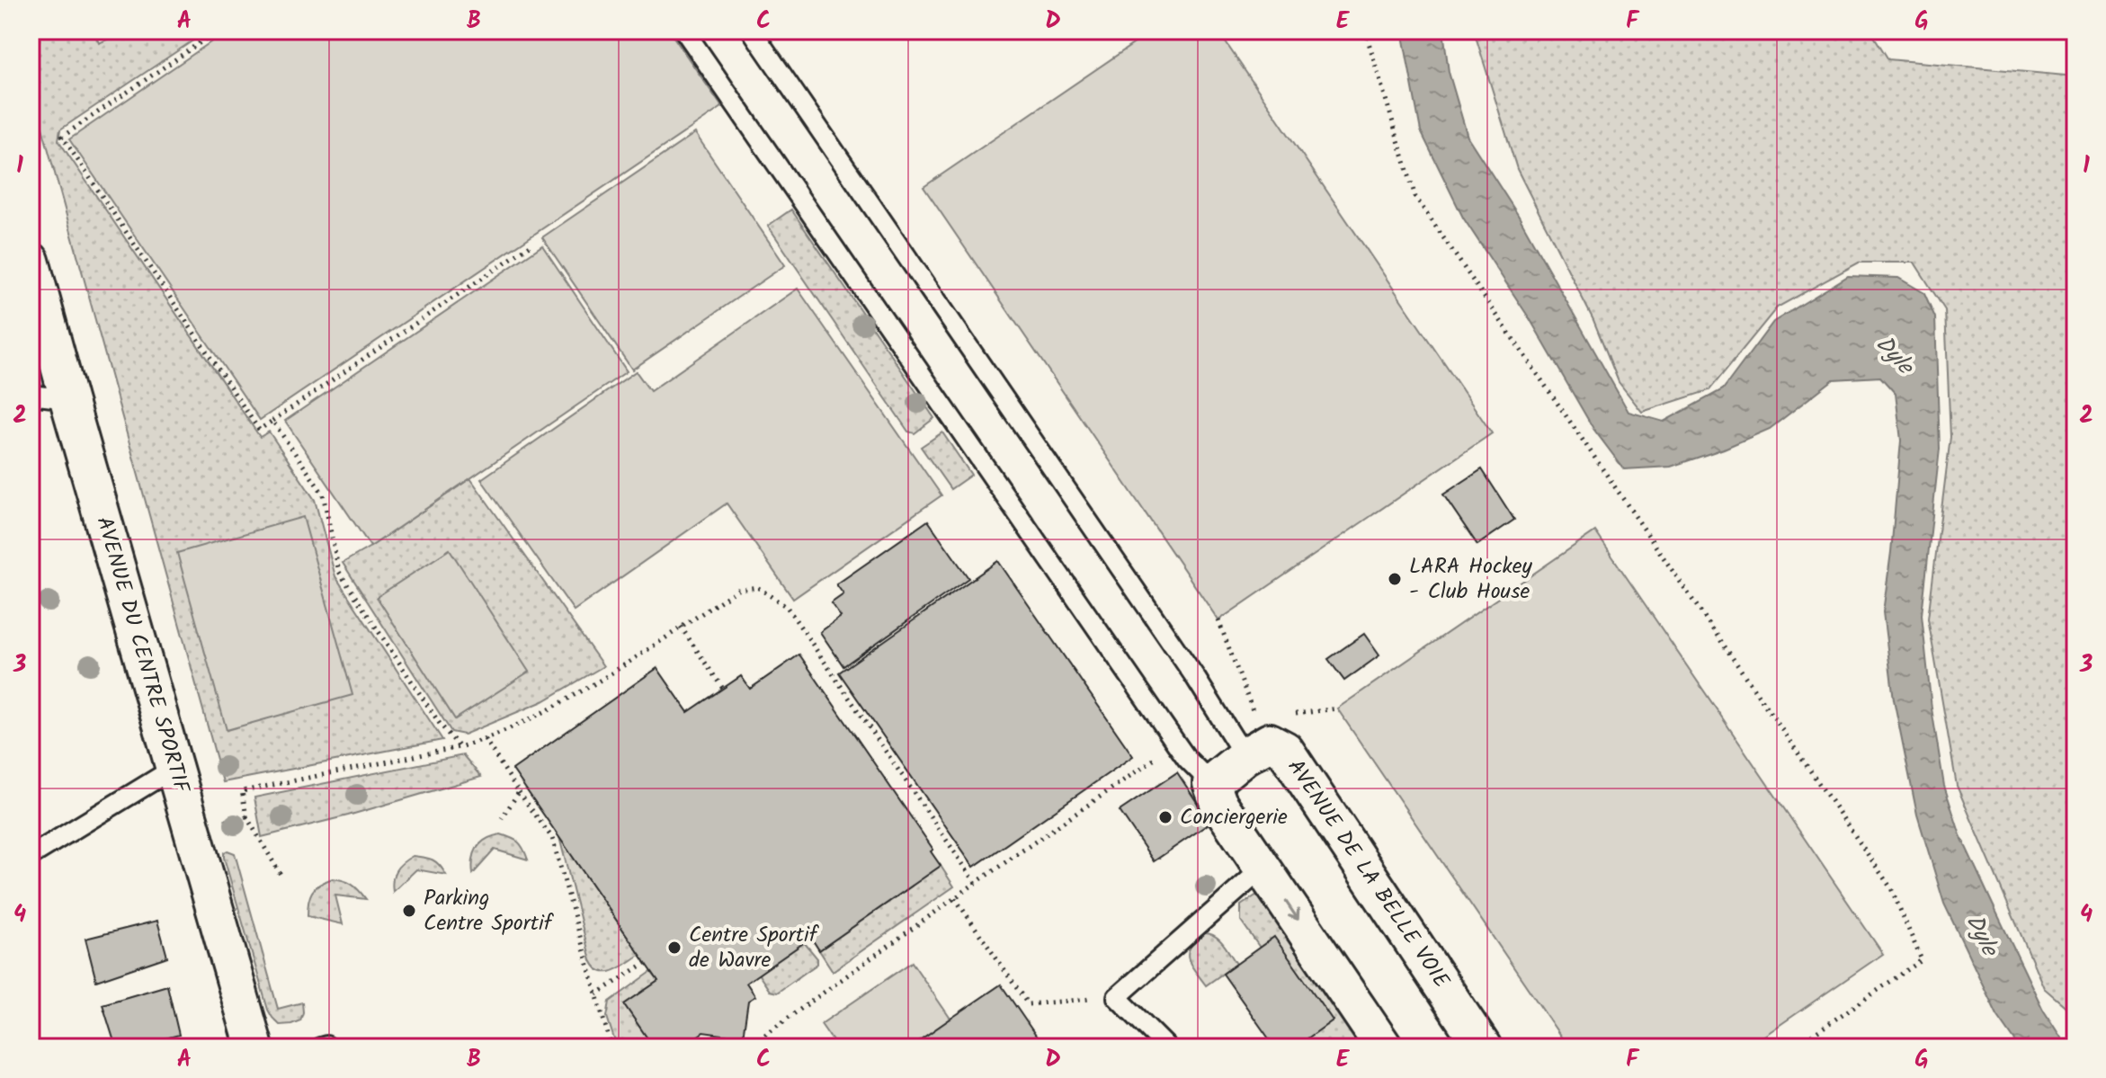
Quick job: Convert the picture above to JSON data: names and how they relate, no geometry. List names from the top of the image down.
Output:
{
  "streets": {
    "street": ["AVENUE DU CENTRE SPORTIF", "AVENUE DE LA BELLE VOIE"]
  },
  "water": ["Dyle"],
  "places": [
    "LARA Hockey - Club House",
    "Conciergerie",
    "Parking Centre Sportif",
    "Centre Sportif de Wavre"
  ],
  "grid": {
    "columns": [
      "A",
      "B",
      "C",
      "D",
      "E",
      "F",
      "G"
    ],
    "rows": [
      "1",
      "2",
      "3",
      "4"
    ]
  }
}
